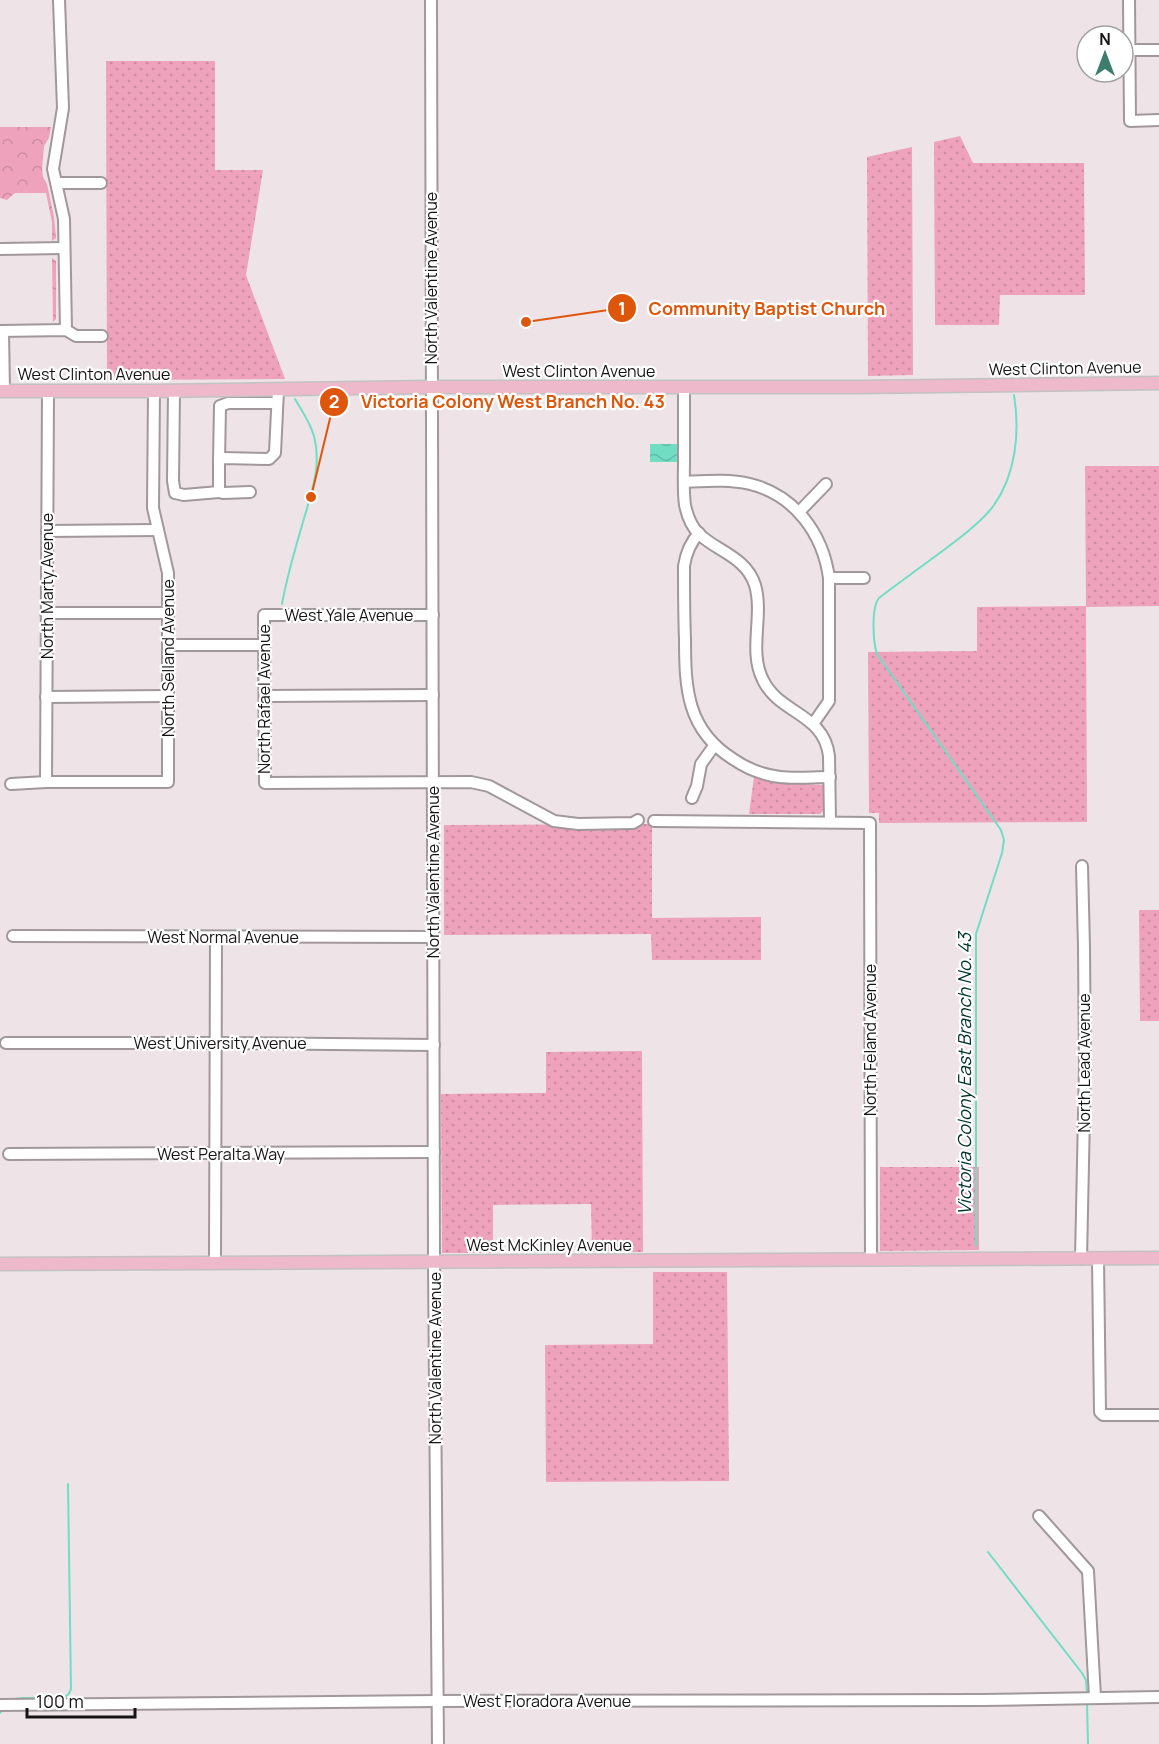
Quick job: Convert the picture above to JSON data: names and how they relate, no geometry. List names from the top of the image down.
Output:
{
  "streets": {
    "main road": ["West Clinton Avenue", "West McKinley Avenue"],
    "street": [
      "North Valentine Avenue",
      "North Marty Avenue",
      "West Yale Avenue",
      "North Selland Avenue",
      "North Rafael Avenue",
      "West Normal Avenue",
      "North Feland Avenue",
      "West University Avenue",
      "North Lead Avenue",
      "West Peralta Way",
      "West Floradora Avenue"
    ]
  },
  "crossings": [
    ["North Valentine Avenue", "West Clinton Avenue"],
    ["North Valentine Avenue", "West Yale Avenue"],
    ["North Valentine Avenue", "North Rafael Avenue"],
    ["North Valentine Avenue", "West Normal Avenue"],
    ["North Valentine Avenue", "West University Avenue"],
    ["North Valentine Avenue", "West Peralta Way"],
    ["North Valentine Avenue", "West McKinley Avenue"],
    ["North Valentine Avenue", "West Floradora Avenue"],
    ["West Clinton Avenue", "North Marty Avenue"],
    ["West Clinton Avenue", "North Selland Avenue"],
    ["North Marty Avenue", "North Selland Avenue"],
    ["West Yale Avenue", "North Rafael Avenue"],
    ["North Feland Avenue", "West McKinley Avenue"],
    ["North Lead Avenue", "West McKinley Avenue"]
  ],
  "water": ["Victoria Colony East Branch No. 43"],
  "places": ["Community Baptist Church", "Victoria Colony West Branch No. 43"],
  "scale_bar": "100 m",
  "north": "top"
}
